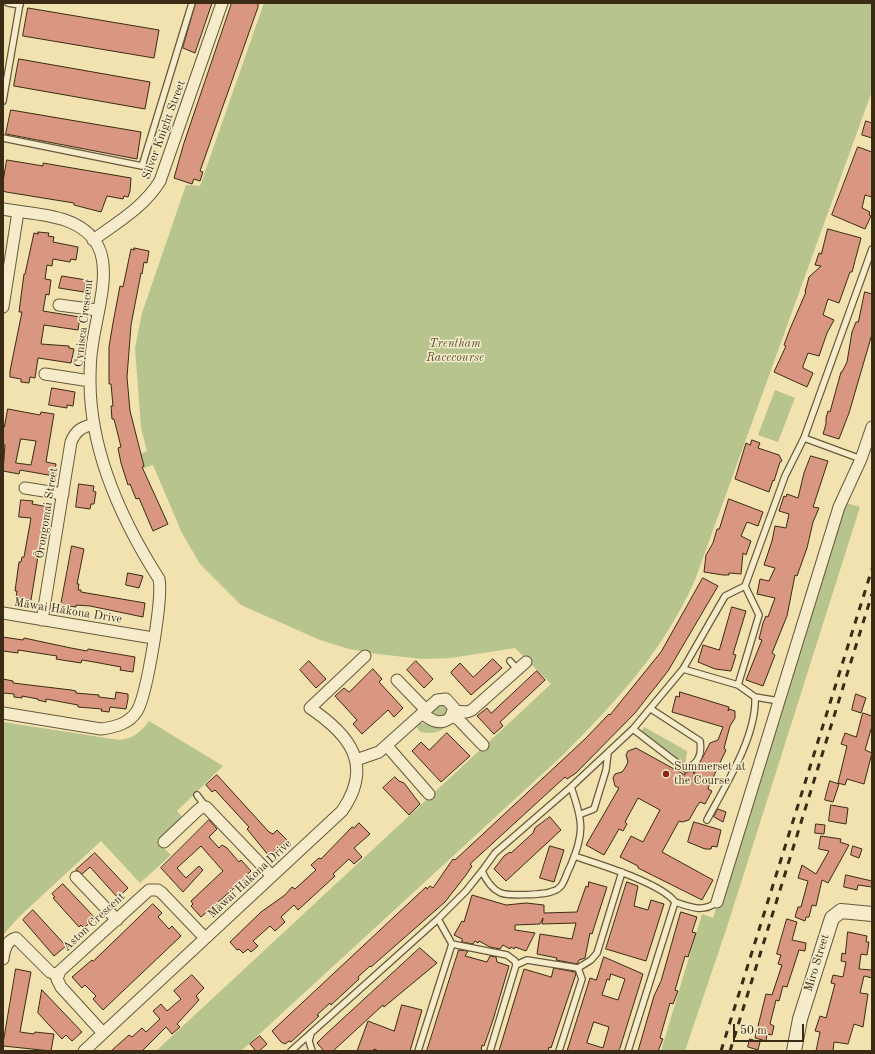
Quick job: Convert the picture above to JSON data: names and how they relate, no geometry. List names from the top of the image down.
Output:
{
  "streets": {
    "street": [
      "Silver Knight Street",
      "Cynisca Crescent",
      "Ōrongomai Street",
      "Māwai Hākona Drive",
      "Aston Crescent",
      "Miro Street"
    ]
  },
  "crossings": [
    ["Silver Knight Street", "Cynisca Crescent"],
    ["Cynisca Crescent", "Ōrongomai Street"],
    ["Cynisca Crescent", "Māwai Hākona Drive"],
    ["Ōrongomai Street", "Māwai Hākona Drive"],
    ["Māwai Hākona Drive", "Aston Crescent"]
  ],
  "parks": ["Trentham Racecourse"],
  "places": ["Summerset at the Course"],
  "scale_bar": "50 m"
}
